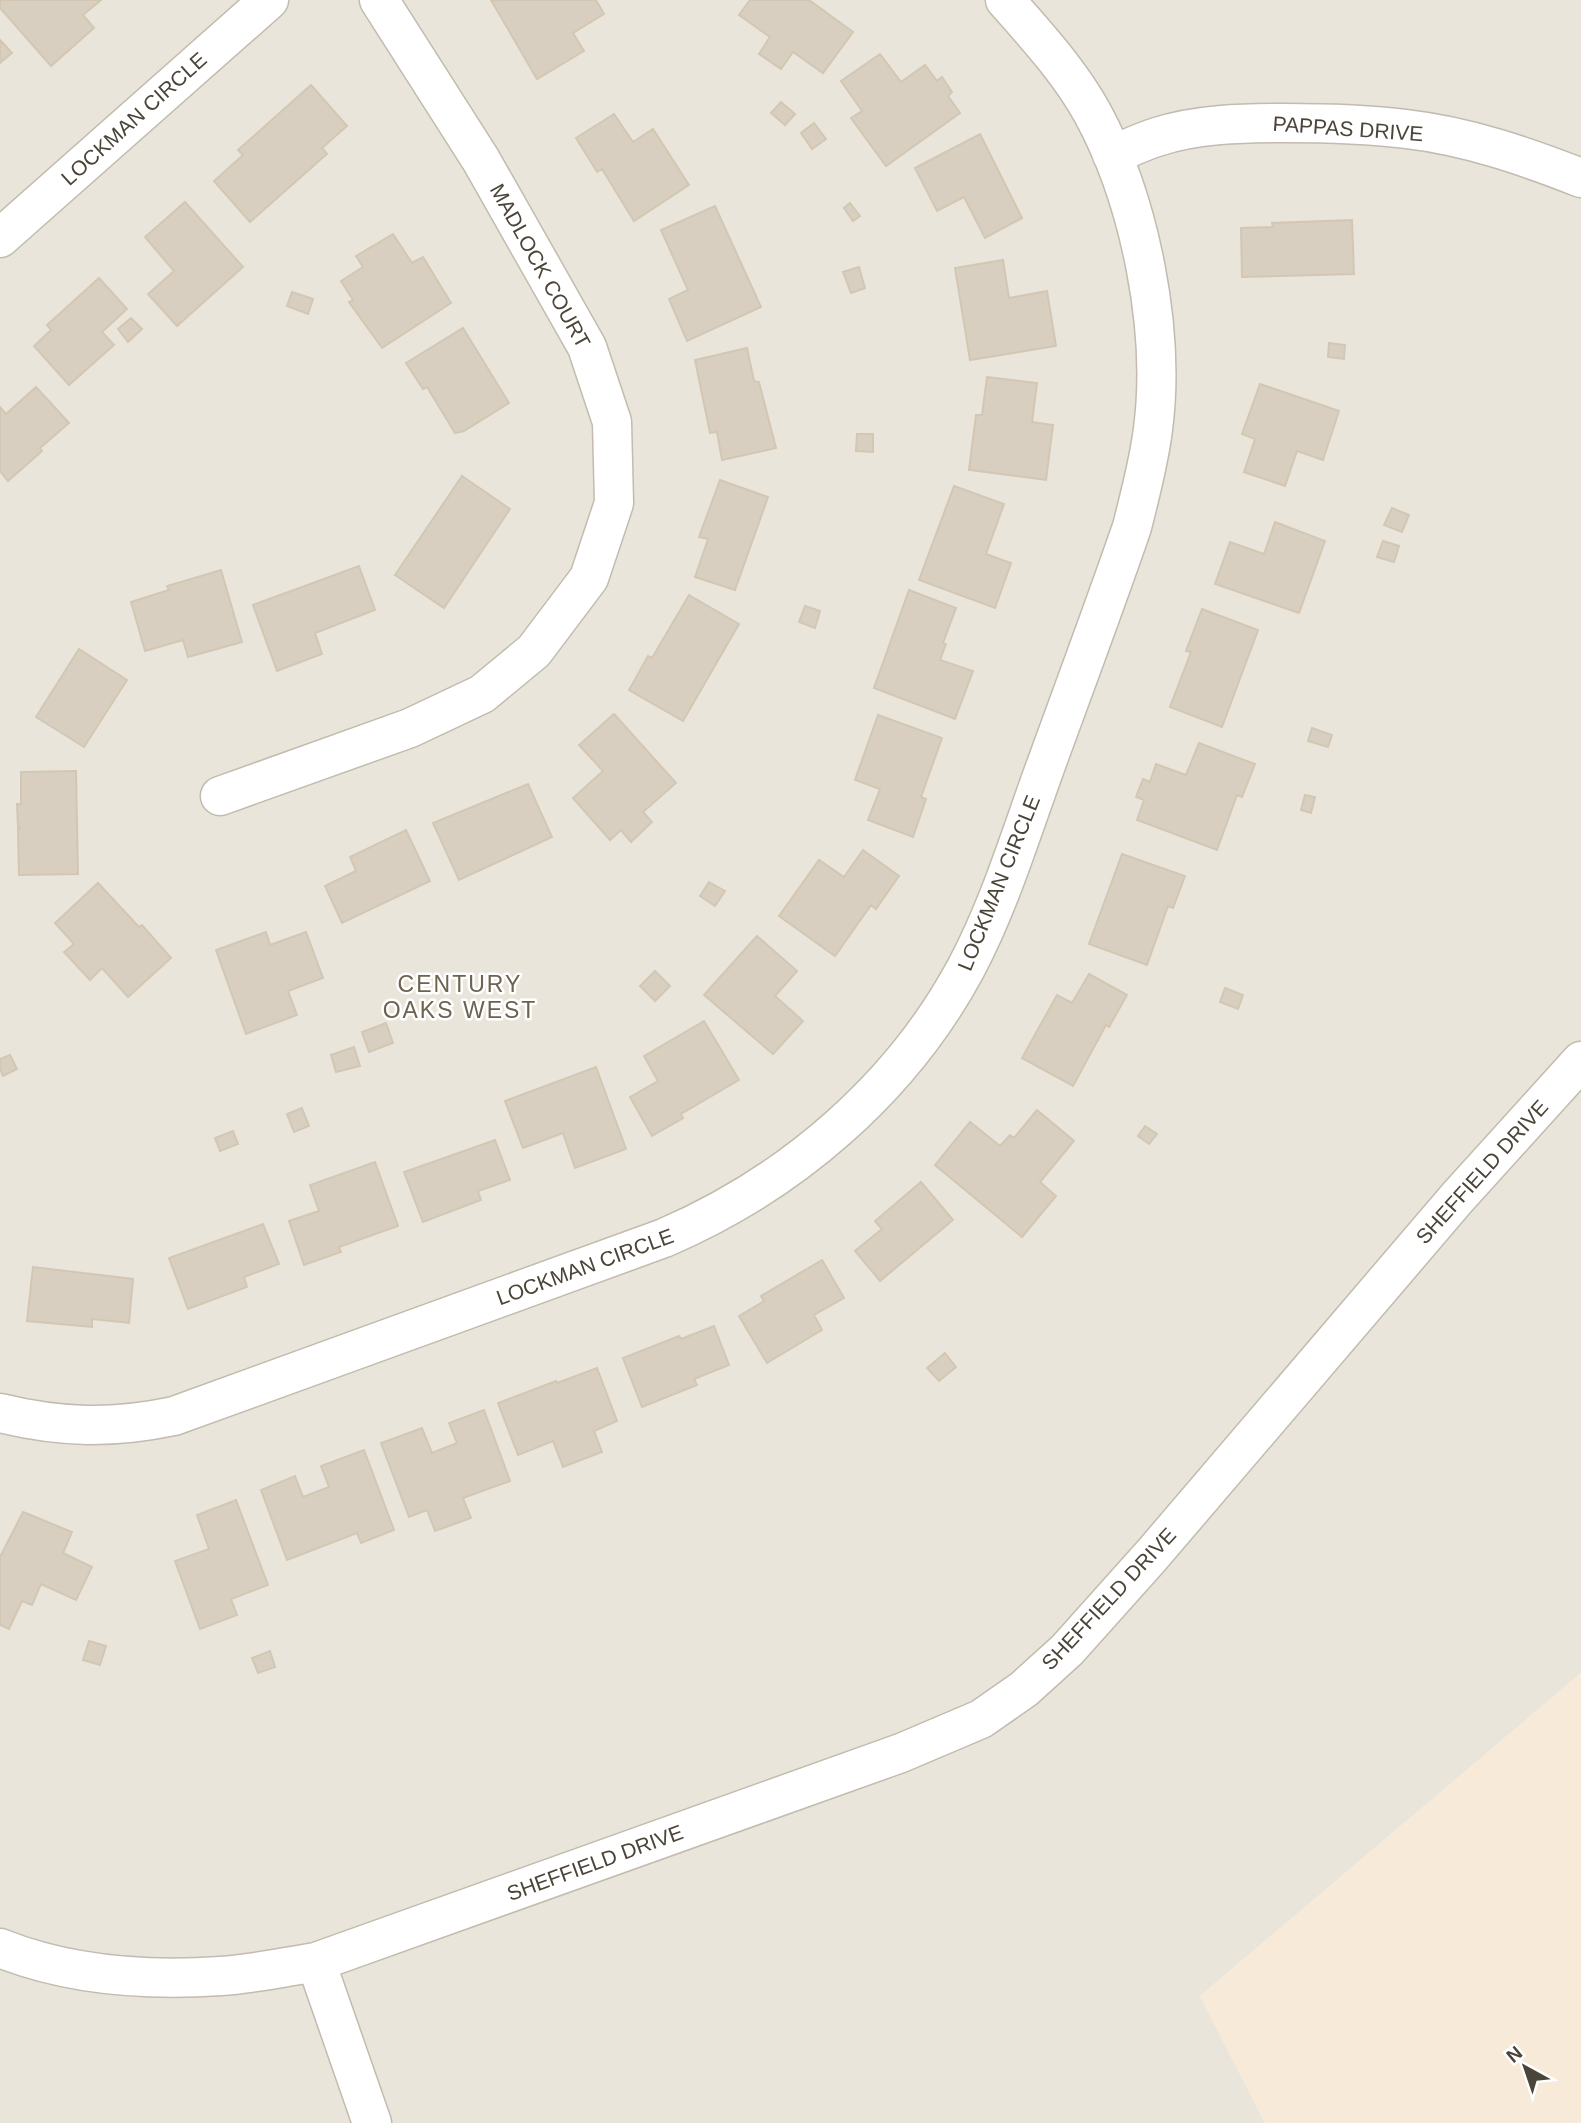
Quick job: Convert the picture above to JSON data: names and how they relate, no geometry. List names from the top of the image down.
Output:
{
  "streets": {
    "street": [
      "LOCKMAN CIRCLE",
      "PAPPAS DRIVE",
      "MADLOCK COURT",
      "SHEFFIELD DRIVE"
    ]
  },
  "crossings": [
    ["LOCKMAN CIRCLE", "PAPPAS DRIVE"]
  ],
  "districts": ["CENTURY OAKS WEST"],
  "north": "top left"
}
